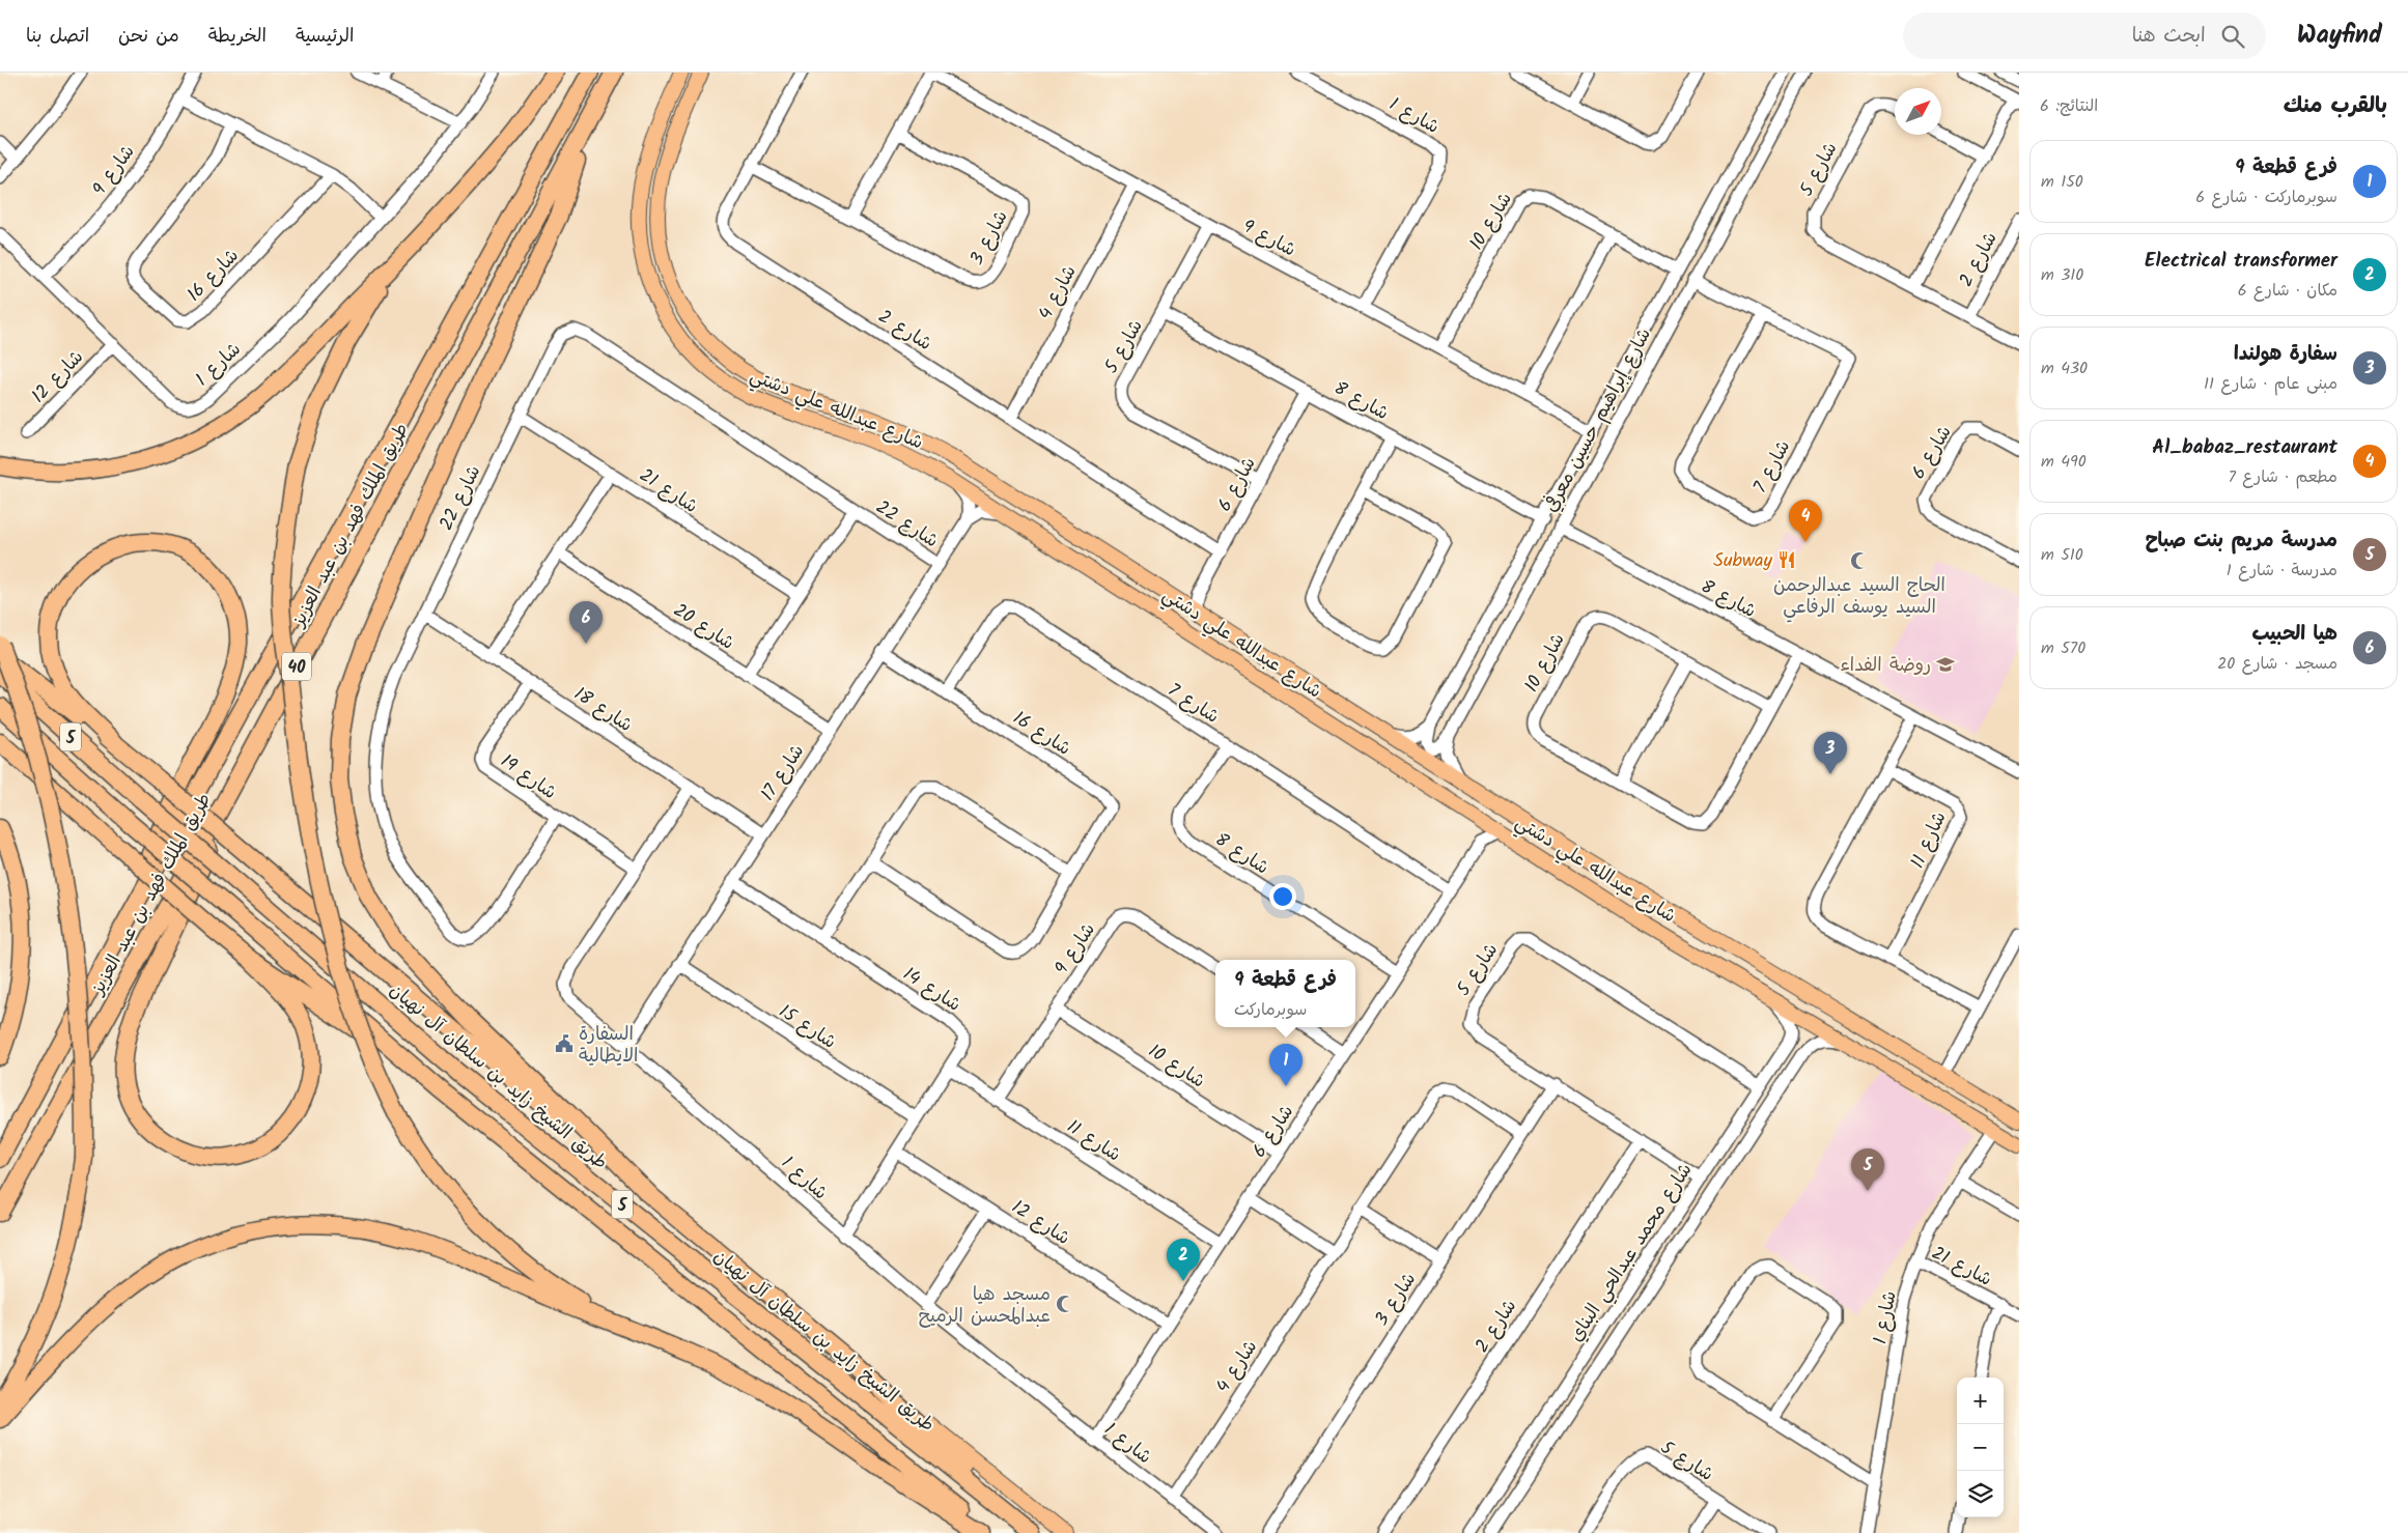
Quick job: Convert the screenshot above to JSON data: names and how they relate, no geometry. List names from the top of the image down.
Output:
{
  "streets": {
    "highway": [
      "طريق الملك فهد بن عبد العزيز",
      "40",
      "5",
      "طريق الشيخ زايد بن سلطان آل نهيان"
    ],
    "main road": ["شارع عبدالله علي دشتي"],
    "street": [
      "شارع 1",
      "شارع 5",
      "شارع 9",
      "شارع 10",
      "شارع 3",
      "شارع 2",
      "شارع 16",
      "شارع 4",
      "شارع 12",
      "شارع 8",
      "شارع إبراهيم حسين معرفي",
      "شارع 6",
      "شارع 7",
      "شارع 21",
      "شارع 22",
      "شارع 20",
      "شارع 18",
      "شارع 17",
      "شارع 19",
      "شارع 11",
      "شارع 14",
      "شارع 15",
      "شارع محمد عبدالحي البناي"
    ]
  },
  "crossings": [
    ["شارع 1", "شارع 9"],
    ["شارع 1", "شارع 4"],
    ["شارع 1", "شارع 12"],
    ["شارع 1", "شارع عبدالله علي دشتي"],
    ["شارع 1", "شارع 6"],
    ["شارع 1", "شارع 21"],
    ["شارع 1", "شارع 18"],
    ["شارع 1", "شارع 17"],
    ["شارع 1", "شارع 19"],
    ["شارع 1", "شارع 14"],
    ["شارع 5", "شارع 9"],
    ["شارع 5", "شارع 3"],
    ["شارع 5", "شارع 2"],
    ["شارع 5", "شارع 8"],
    ["شارع 5", "شارع 6"],
    ["شارع 5", "شارع محمد عبدالحي البناي"],
    ["شارع 9", "شارع 10"],
    ["شارع 9", "شارع 4"],
    ["شارع 9", "شارع إبراهيم حسين معرفي"],
    ["شارع 9", "شارع 11"],
    ["شارع 10", "شارع 8"],
    ["شارع 10", "شارع إبراهيم حسين معرفي"],
    ["شارع 10", "شارع 6"],
    ["شارع 3", "شارع 2"],
    ["شارع 3", "شارع 4"],
    ["شارع 2", "شارع 4"],
    ["شارع 2", "شارع 6"],
    ["شارع 16", "شارع 7"],
    ["شارع 16", "شارع 17"],
    ["شارع 12", "شارع 6"],
    ["شارع 12", "شارع 14"],
    ["شارع 8", "شارع إبراهيم حسين معرفي"],
    ["شارع 8", "شارع 6"],
    ["شارع 8", "شارع 7"],
    ["شارع عبدالله علي دشتي", "شارع إبراهيم حسين معرفي"],
    ["شارع عبدالله علي دشتي", "شارع 6"],
    ["شارع عبدالله علي دشتي", "شارع محمد عبدالحي البناي"],
    ["شارع إبراهيم حسين معرفي", "شارع 7"],
    ["شارع 6", "شارع 7"],
    ["شارع 6", "شارع 11"],
    ["شارع 21", "شارع 22"],
    ["شارع 22", "شارع 18"],
    ["شارع 22", "شارع 17"],
    ["شارع 22", "شارع 19"],
    ["شارع 20", "شارع 17"],
    ["شارع 18", "شارع 17"],
    ["شارع 18", "شارع 19"],
    ["شارع 17", "شارع 14"],
    ["شارع 17", "شارع 15"],
    ["شارع 11", "شارع 14"],
    ["شارع 14", "شارع 15"]
  ],
  "places": {
    "restaurant": ["Subway"],
    "mosque": ["الحاج السيد عبدالرحمن السيد يوسف الرفاعي", "مسجد هيا عبدالمحسن الرميح"],
    "school or university": ["روضة الفداء"],
    "public building": ["السفارة الايطالية"]
  },
  "north": "top right",
  "page": {
    "header": "Wayfind",
    "search": "ابحث هنا",
    "nav": [
      "الرئيسية",
      "الخريطة",
      "من نحن",
      "اتصل بنا"
    ],
    "heading": ["بالقرب منك", "النتائج: 6"],
    "list": [
      {
        "mark": "1",
        "name": "فرع قطعة 9",
        "note": "سوبرماركت · شارع 6",
        "value": "150 m"
      },
      {
        "mark": "2",
        "name": "Electrical transformer",
        "note": "مكان · شارع 6",
        "value": "310 m"
      },
      {
        "mark": "3",
        "name": "سفارة هولندا",
        "note": "مبنى عام · شارع 11",
        "value": "430 m"
      },
      {
        "mark": "4",
        "name": "Al_babaz_restaurant",
        "note": "مطعم · شارع 7",
        "value": "490 m"
      },
      {
        "mark": "5",
        "name": "مدرسة مريم بنت صباح",
        "note": "مدرسة · شارع 1",
        "value": "510 m"
      },
      {
        "mark": "6",
        "name": "هيا الحبيب",
        "note": "مسجد · شارع 20",
        "value": "570 m"
      }
    ],
    "pins": [
      "4",
      "6",
      "3",
      "1",
      "5",
      "2"
    ],
    "popup": ["فرع قطعة 9", "سوبرماركت"],
    "map_buttons": ["+", "−"]
  }
}
